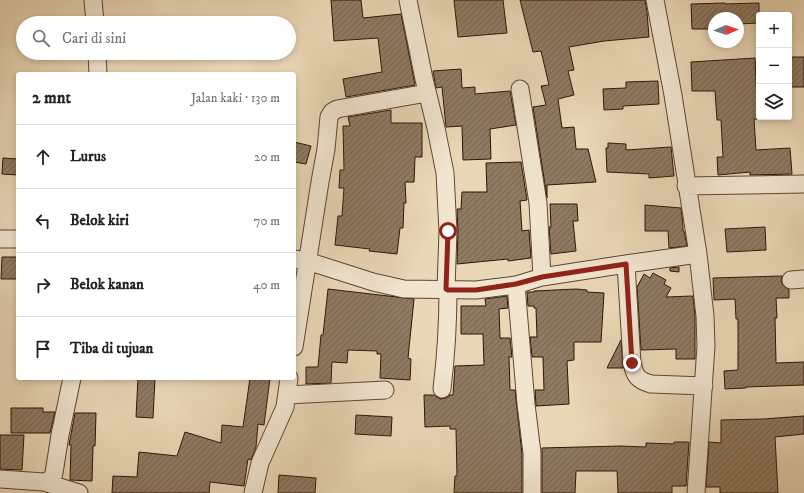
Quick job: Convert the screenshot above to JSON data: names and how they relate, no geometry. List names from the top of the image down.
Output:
{
  "north": "right",
  "page": {
    "map_buttons": ["+", "−"],
    "search": "Cari di sini",
    "heading": ["2 mnt", "Jalan kaki · 130 m"],
    "list": [
      ["Lurus", "20 m"],
      ["Belok kiri", "70 m"],
      ["Belok kanan", "40 m"],
      "Tiba di tujuan"
    ]
  }
}
